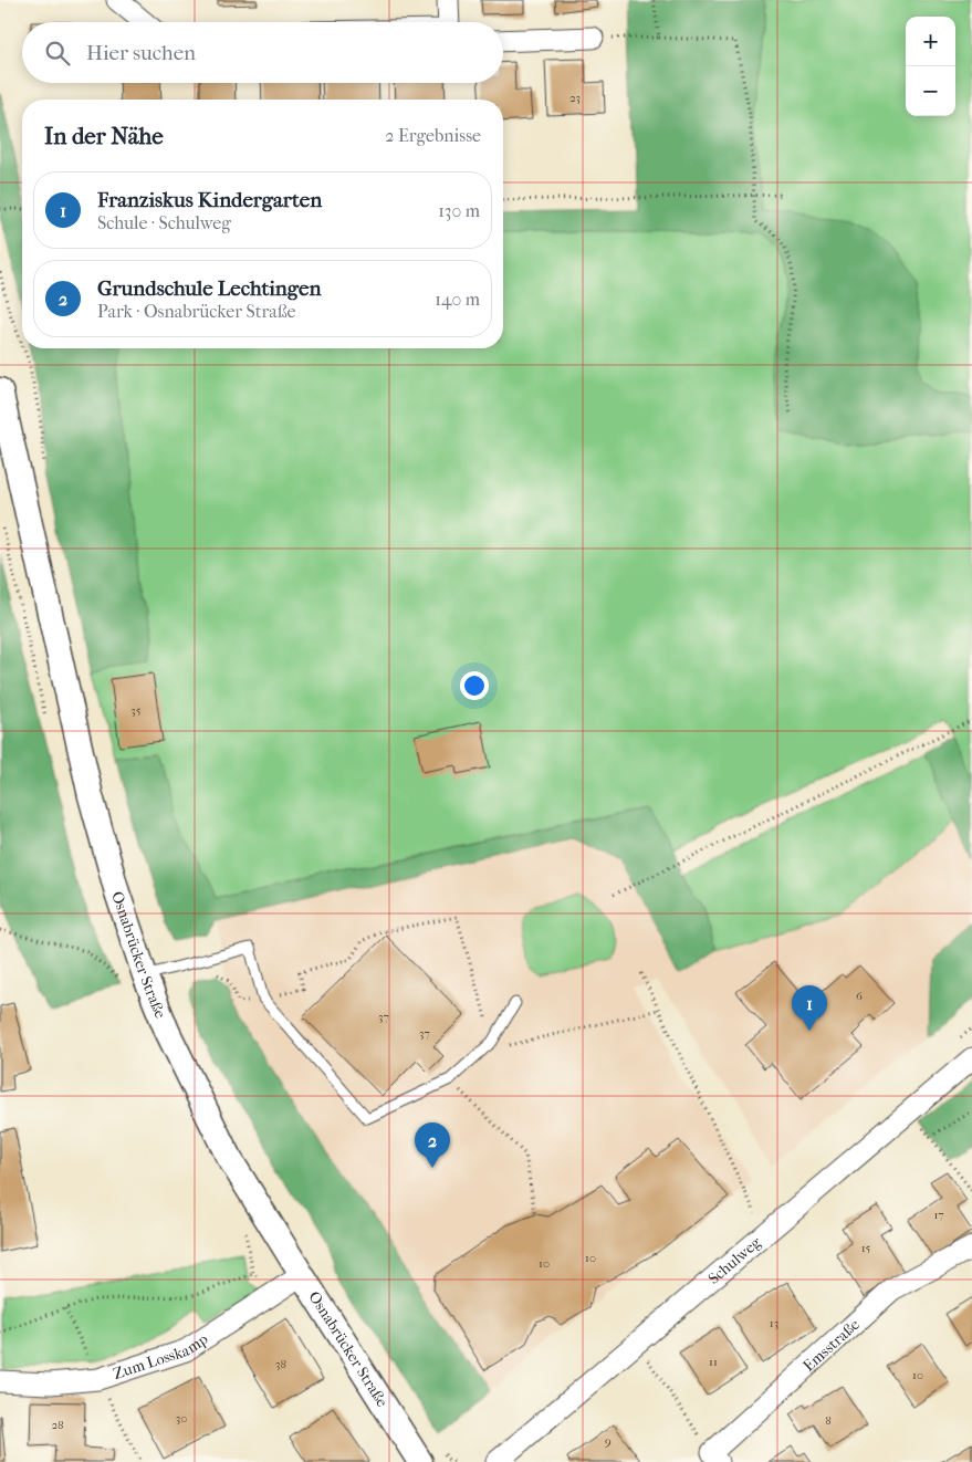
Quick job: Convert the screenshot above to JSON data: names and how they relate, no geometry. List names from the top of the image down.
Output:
{
  "streets": {
    "street": [
      "Osnabrücker Straße",
      "Schulweg",
      "Emsstraße",
      "Zum Losskamp"
    ]
  },
  "crossings": [
    ["Osnabrücker Straße", "Zum Losskamp"]
  ],
  "house_numbers": [
    "23",
    "35",
    "6",
    "37",
    "37",
    "17",
    "15",
    "10",
    "10",
    "13",
    "11",
    "38",
    "10",
    "30",
    "8",
    "28",
    "9"
  ],
  "page": {
    "map_buttons": ["+", "−"],
    "search": "Hier suchen",
    "heading": ["In der Nähe", "2 Ergebnisse"],
    "list": [
      {
        "mark": "1",
        "name": "Franziskus Kindergarten",
        "note": "Schule · Schulweg",
        "value": "130 m"
      },
      {
        "mark": "2",
        "name": "Grundschule Lechtingen",
        "note": "Park · Osnabrücker Straße",
        "value": "140 m"
      }
    ],
    "pins": ["1", "2"]
  }
}
